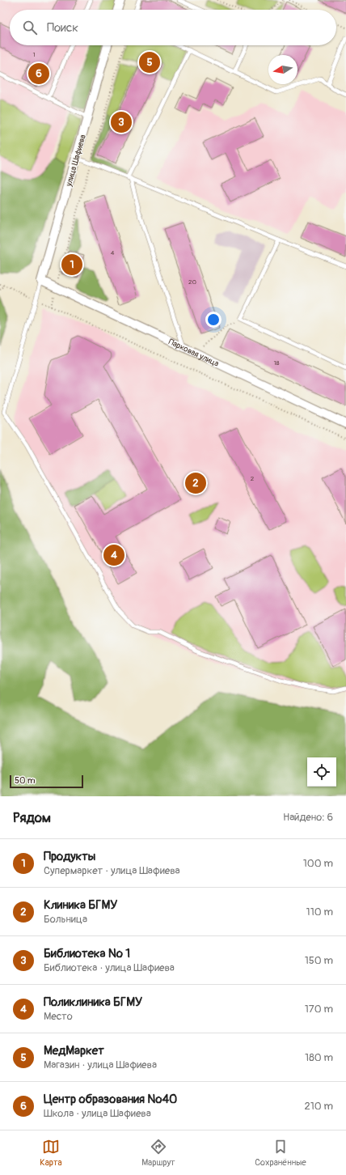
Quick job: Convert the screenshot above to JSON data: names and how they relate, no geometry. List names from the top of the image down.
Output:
{
  "streets": {
    "street": ["улица Шафиева", "Парковая улица"]
  },
  "crossings": [
    ["улица Шафиева", "Парковая улица"]
  ],
  "house_numbers": [
    "1",
    "4",
    "20",
    "18",
    "2"
  ],
  "scale_bar": "50 m",
  "north": "left",
  "page": {
    "search": "Поиск",
    "pins": [
      "5",
      "6",
      "3",
      "1",
      "2",
      "4"
    ],
    "scale": "50 m",
    "heading": ["Рядом", "Найдено: 6"],
    "list": [
      {
        "mark": "1",
        "name": "Продукты",
        "note": "Супермаркет · улица Шафиева",
        "value": "100 m"
      },
      {
        "mark": "2",
        "name": "Клиника БГМУ",
        "note": "Больница",
        "value": "110 m"
      },
      {
        "mark": "3",
        "name": "Библиотека № 1",
        "note": "Библиотека · улица Шафиева",
        "value": "150 m"
      },
      {
        "mark": "4",
        "name": "Поликлиника БГМУ",
        "note": "Место",
        "value": "170 m"
      },
      {
        "mark": "5",
        "name": "МедМаркет",
        "note": "Магазин · улица Шафиева",
        "value": "180 m"
      },
      {
        "mark": "6",
        "name": "Центр образования №40",
        "note": "Школа · улица Шафиева",
        "value": "210 m"
      }
    ],
    "nav": ["Карта", "Маршрут", "Сохранённые"]
  }
}
